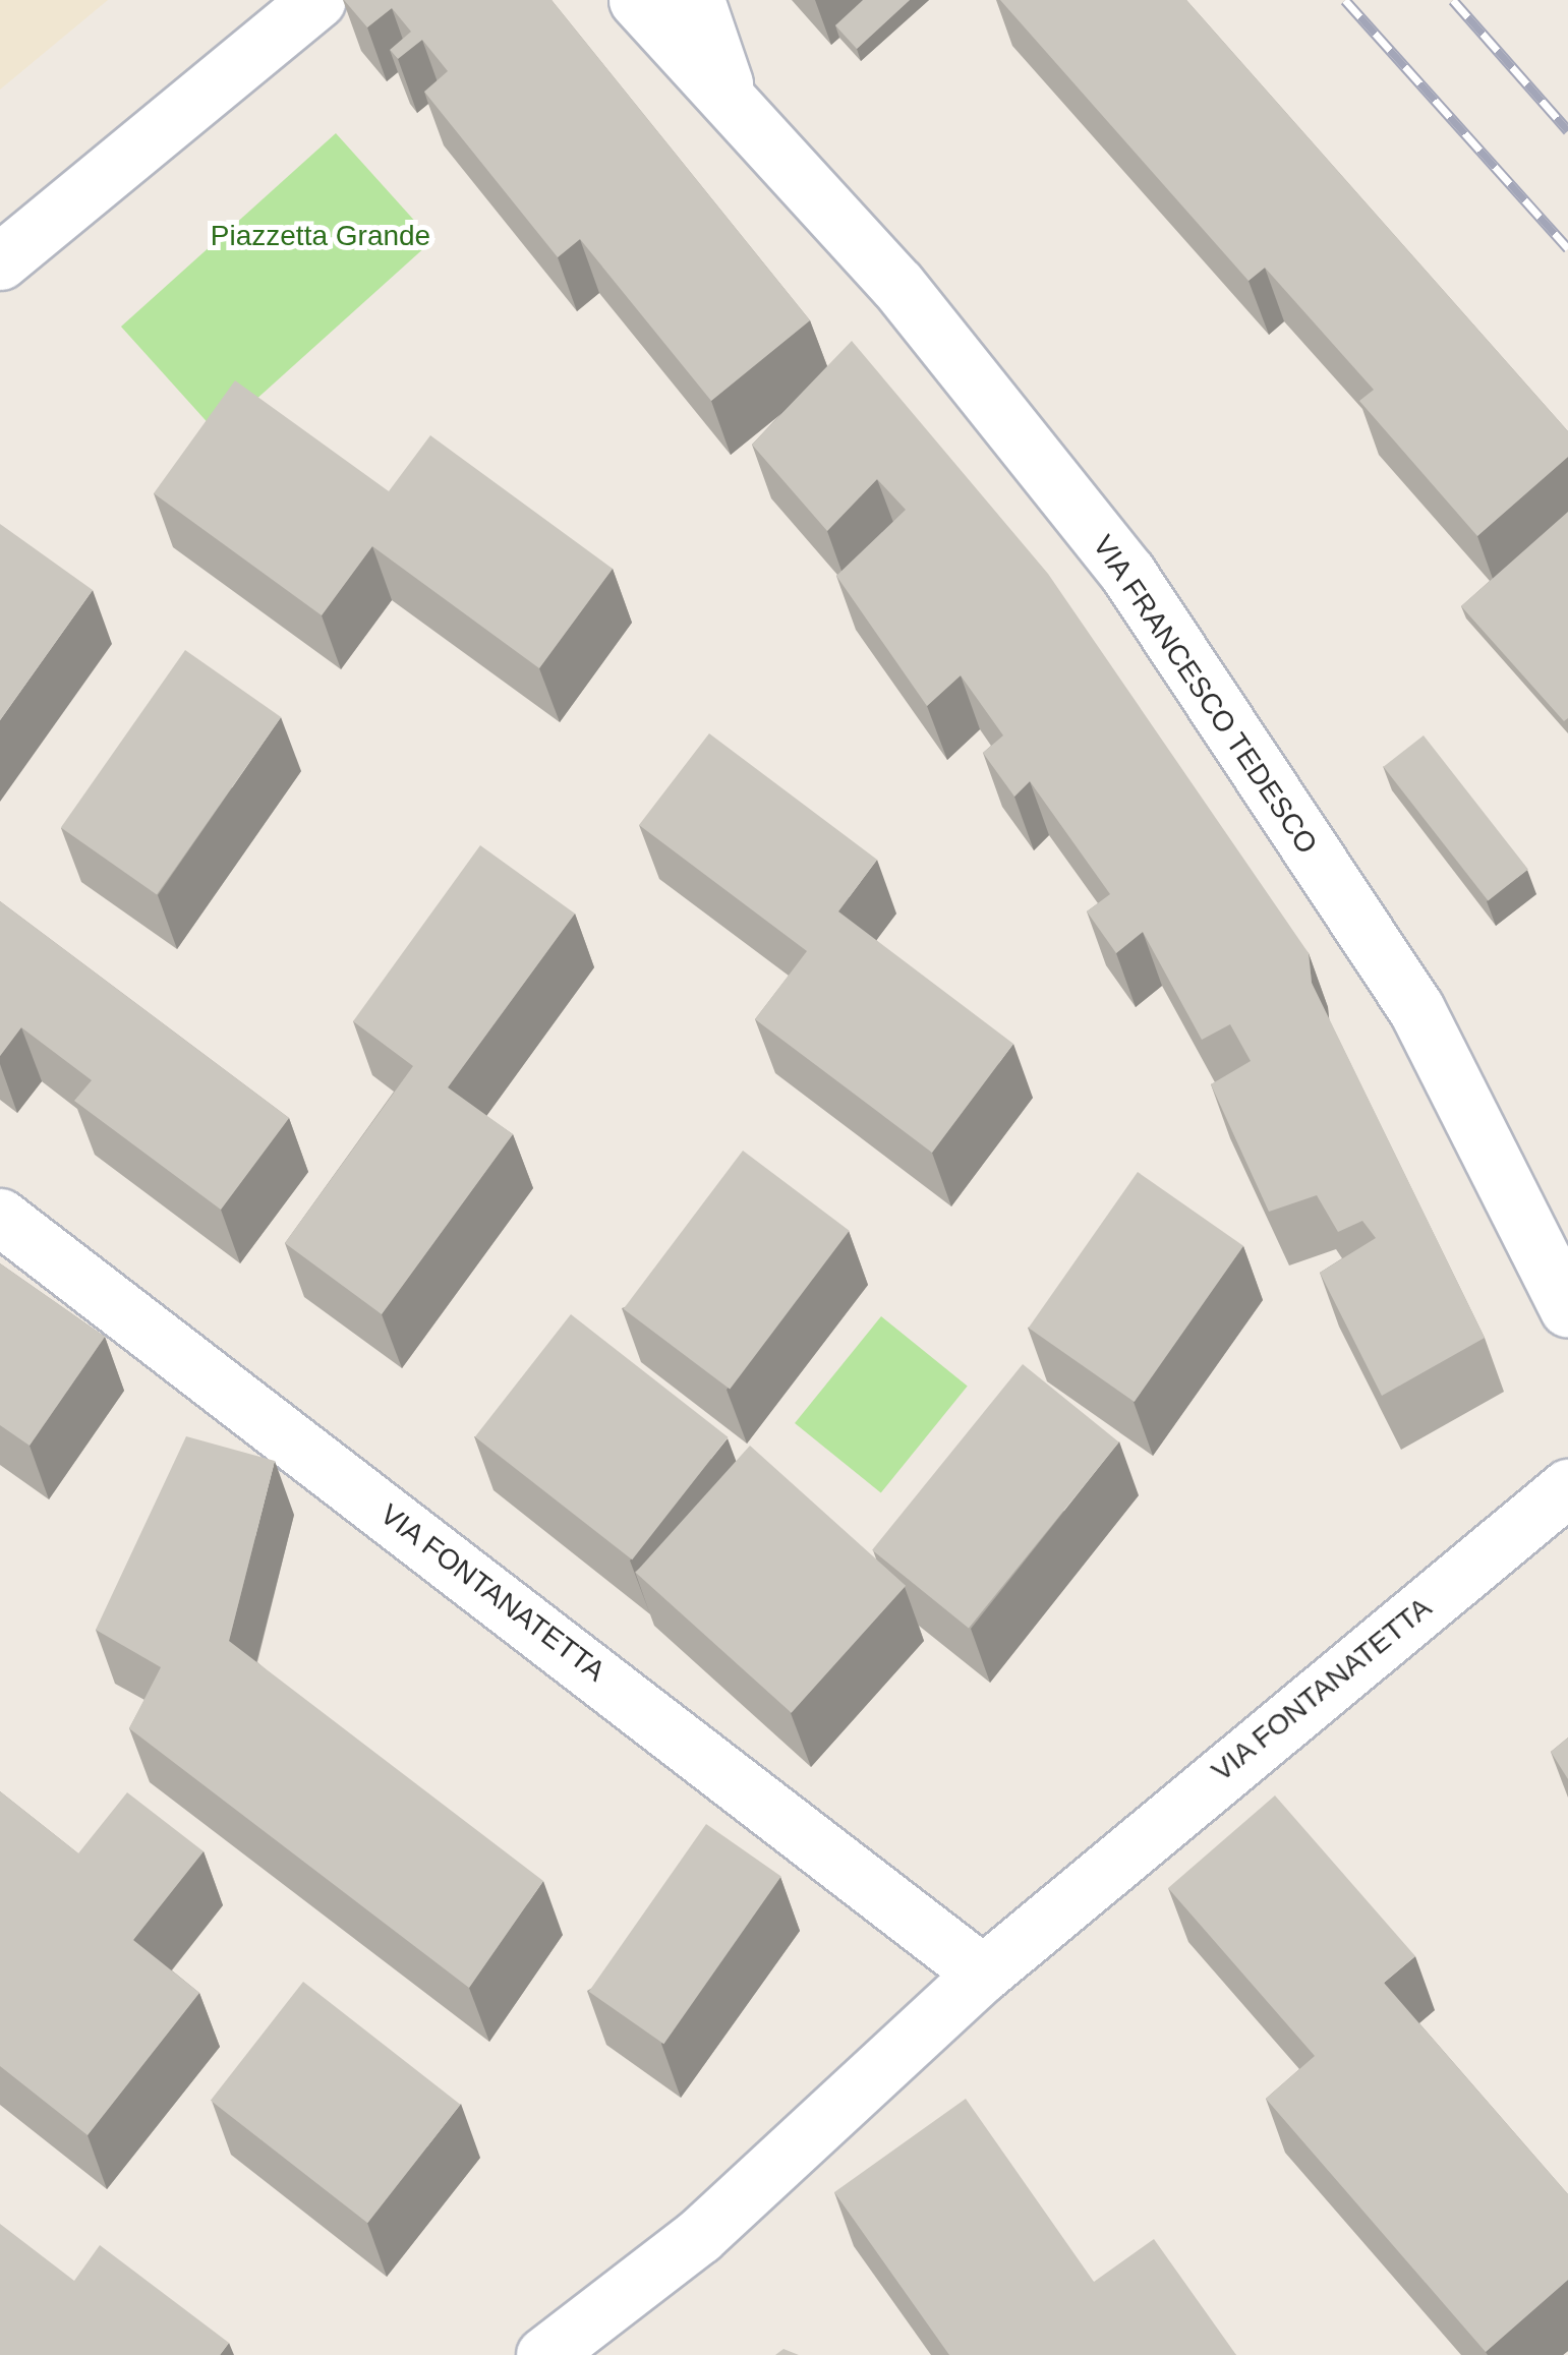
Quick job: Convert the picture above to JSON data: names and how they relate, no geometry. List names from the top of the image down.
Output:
{
  "streets": {
    "street": ["VIA FRANCESCO TEDESCO", "VIA FONTANATETTA"]
  },
  "parks": ["Piazzetta Grande"]
}
